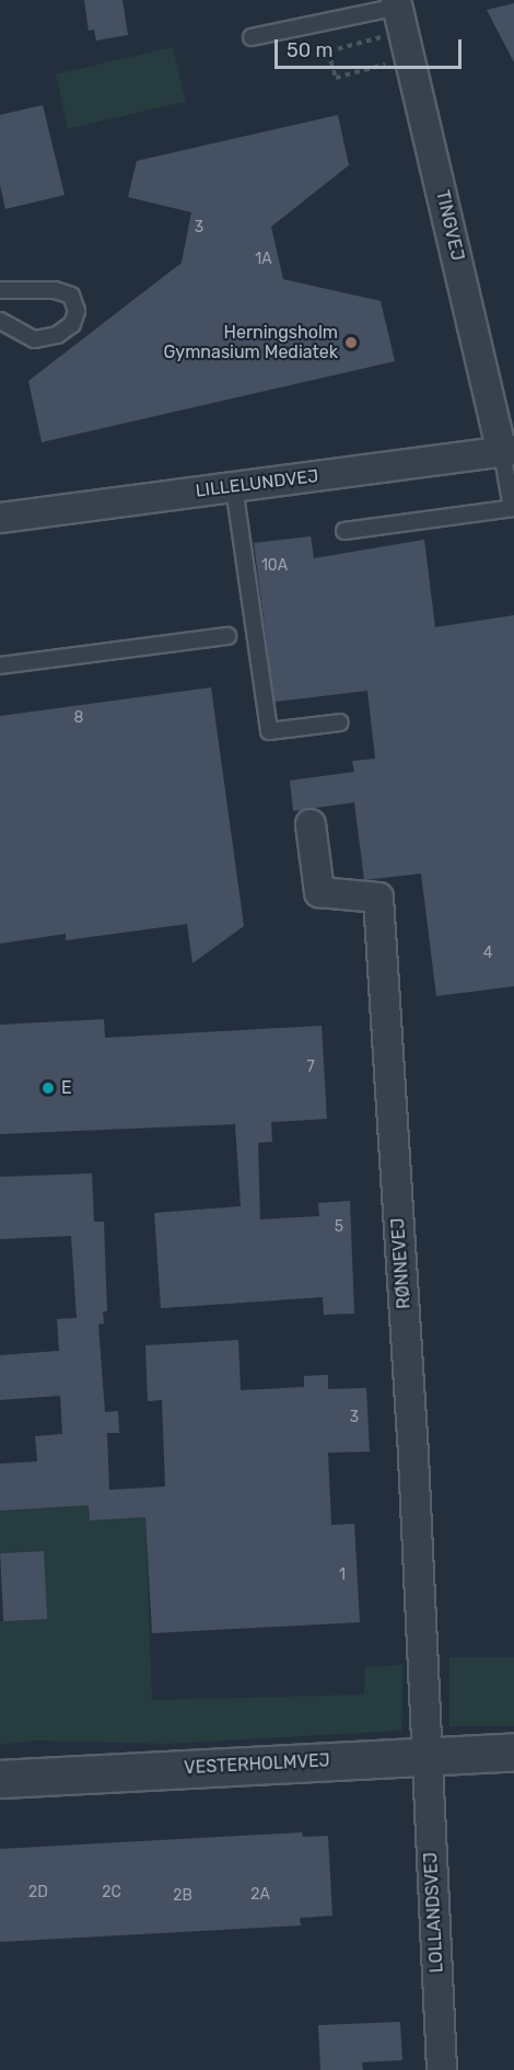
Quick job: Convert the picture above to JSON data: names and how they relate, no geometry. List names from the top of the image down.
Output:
{
  "streets": {
    "street": [
      "TINGVEJ",
      "LILLELUNDVEJ",
      "RØNNEVEJ",
      "VESTERHOLMVEJ",
      "LOLLANDSVEJ"
    ]
  },
  "crossings": [
    ["TINGVEJ", "LILLELUNDVEJ"],
    ["RØNNEVEJ", "VESTERHOLMVEJ"],
    ["RØNNEVEJ", "LOLLANDSVEJ"],
    ["VESTERHOLMVEJ", "LOLLANDSVEJ"]
  ],
  "places": ["Herningsholm Gymnasium Mediatek", "E"],
  "house_numbers": [
    "3",
    "1A",
    "10A",
    "8",
    "4",
    "7",
    "5",
    "3",
    "1",
    "2D",
    "2C",
    "2A",
    "2B"
  ],
  "scale_bar": "50 m"
}
